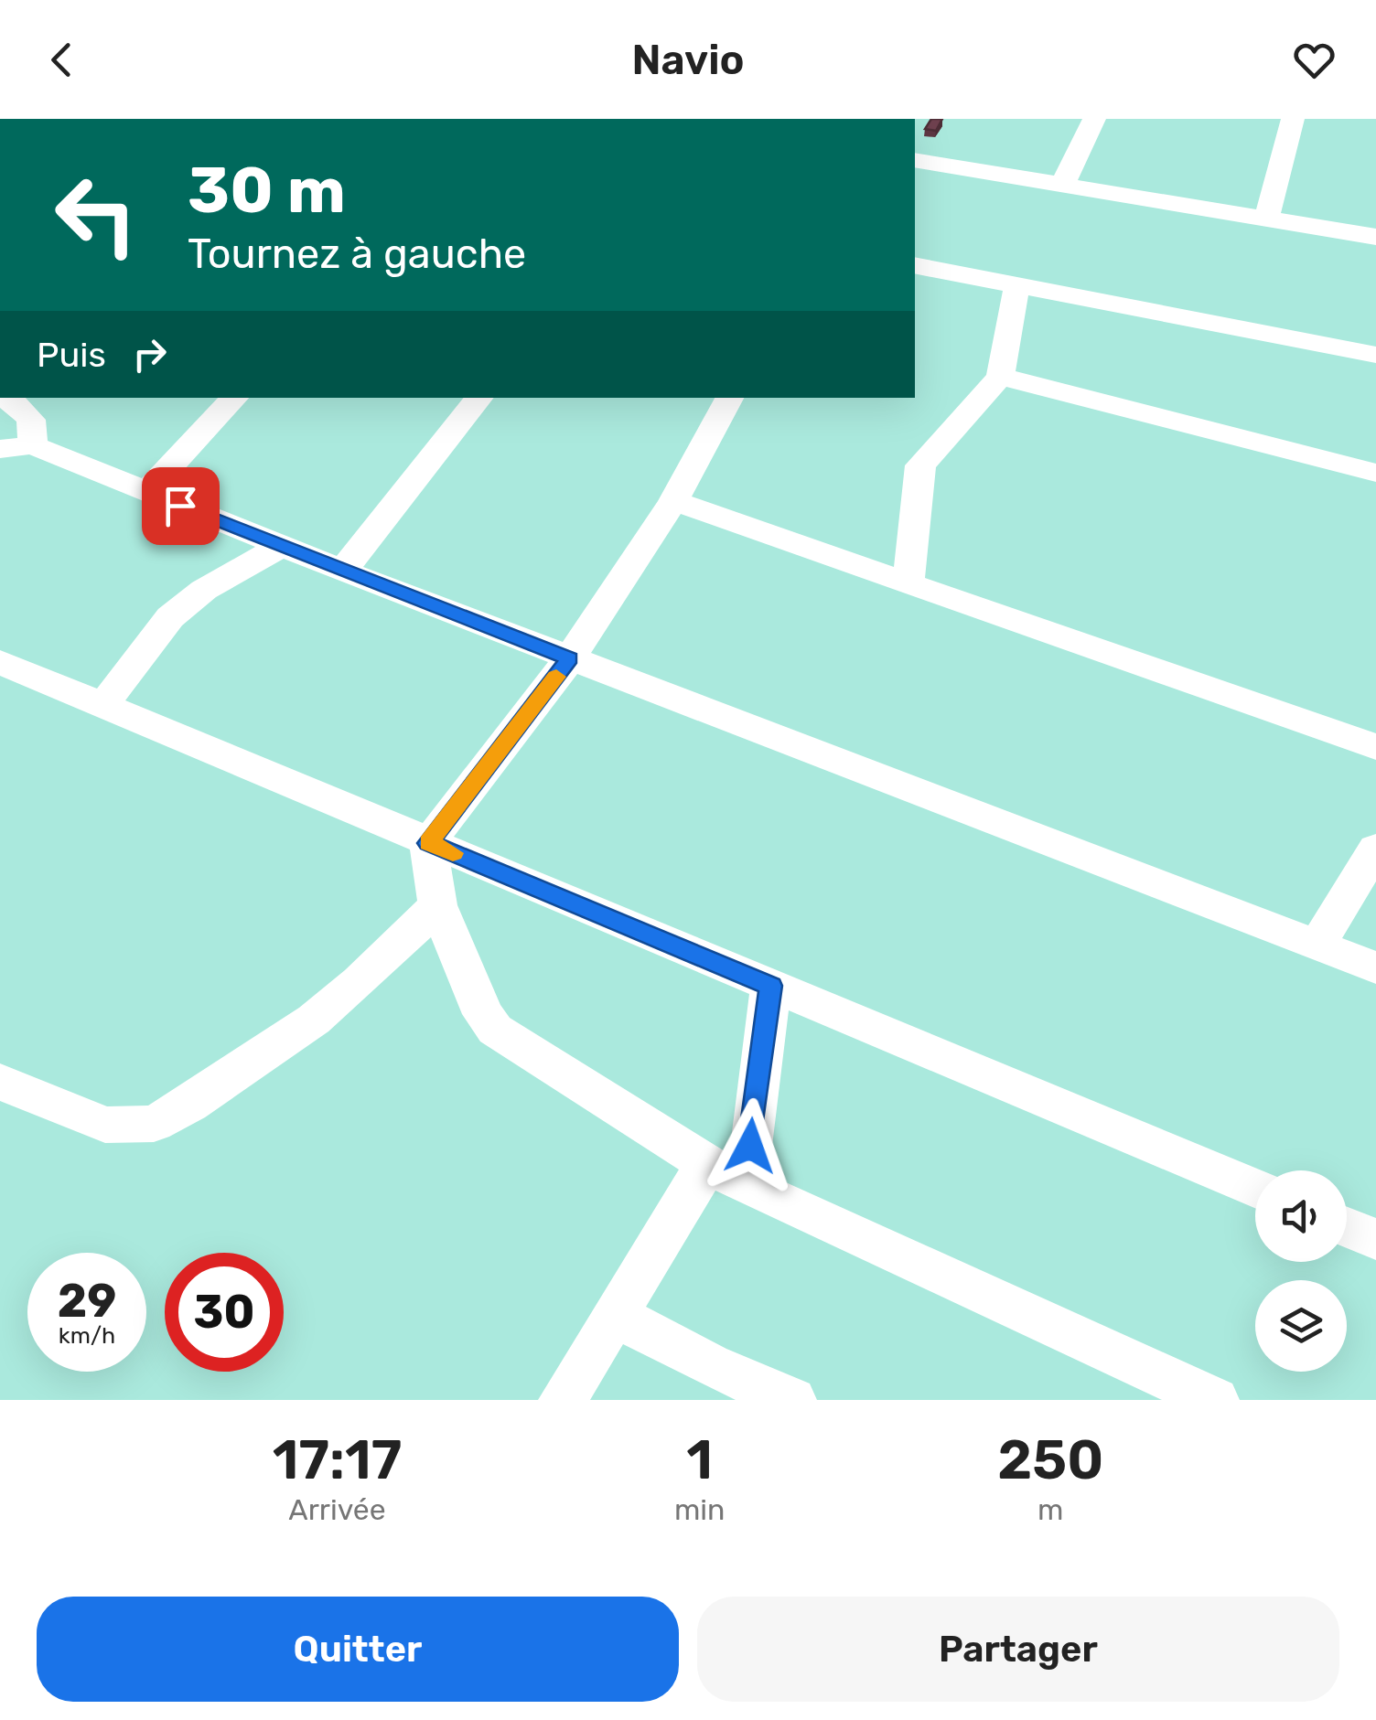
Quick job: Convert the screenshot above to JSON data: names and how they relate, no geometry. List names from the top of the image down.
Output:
{
  "page": {
    "header": "Navio",
    "turn": ["30 m", "Tournez à gauche"],
    "then": "Puis",
    "speed": "29 km/h",
    "limit": "30",
    "eta": [
      "17:17",
      "Arrivée",
      "1",
      "min",
      "250",
      "m"
    ],
    "buttons": ["Quitter", "Partager"]
  }
}
